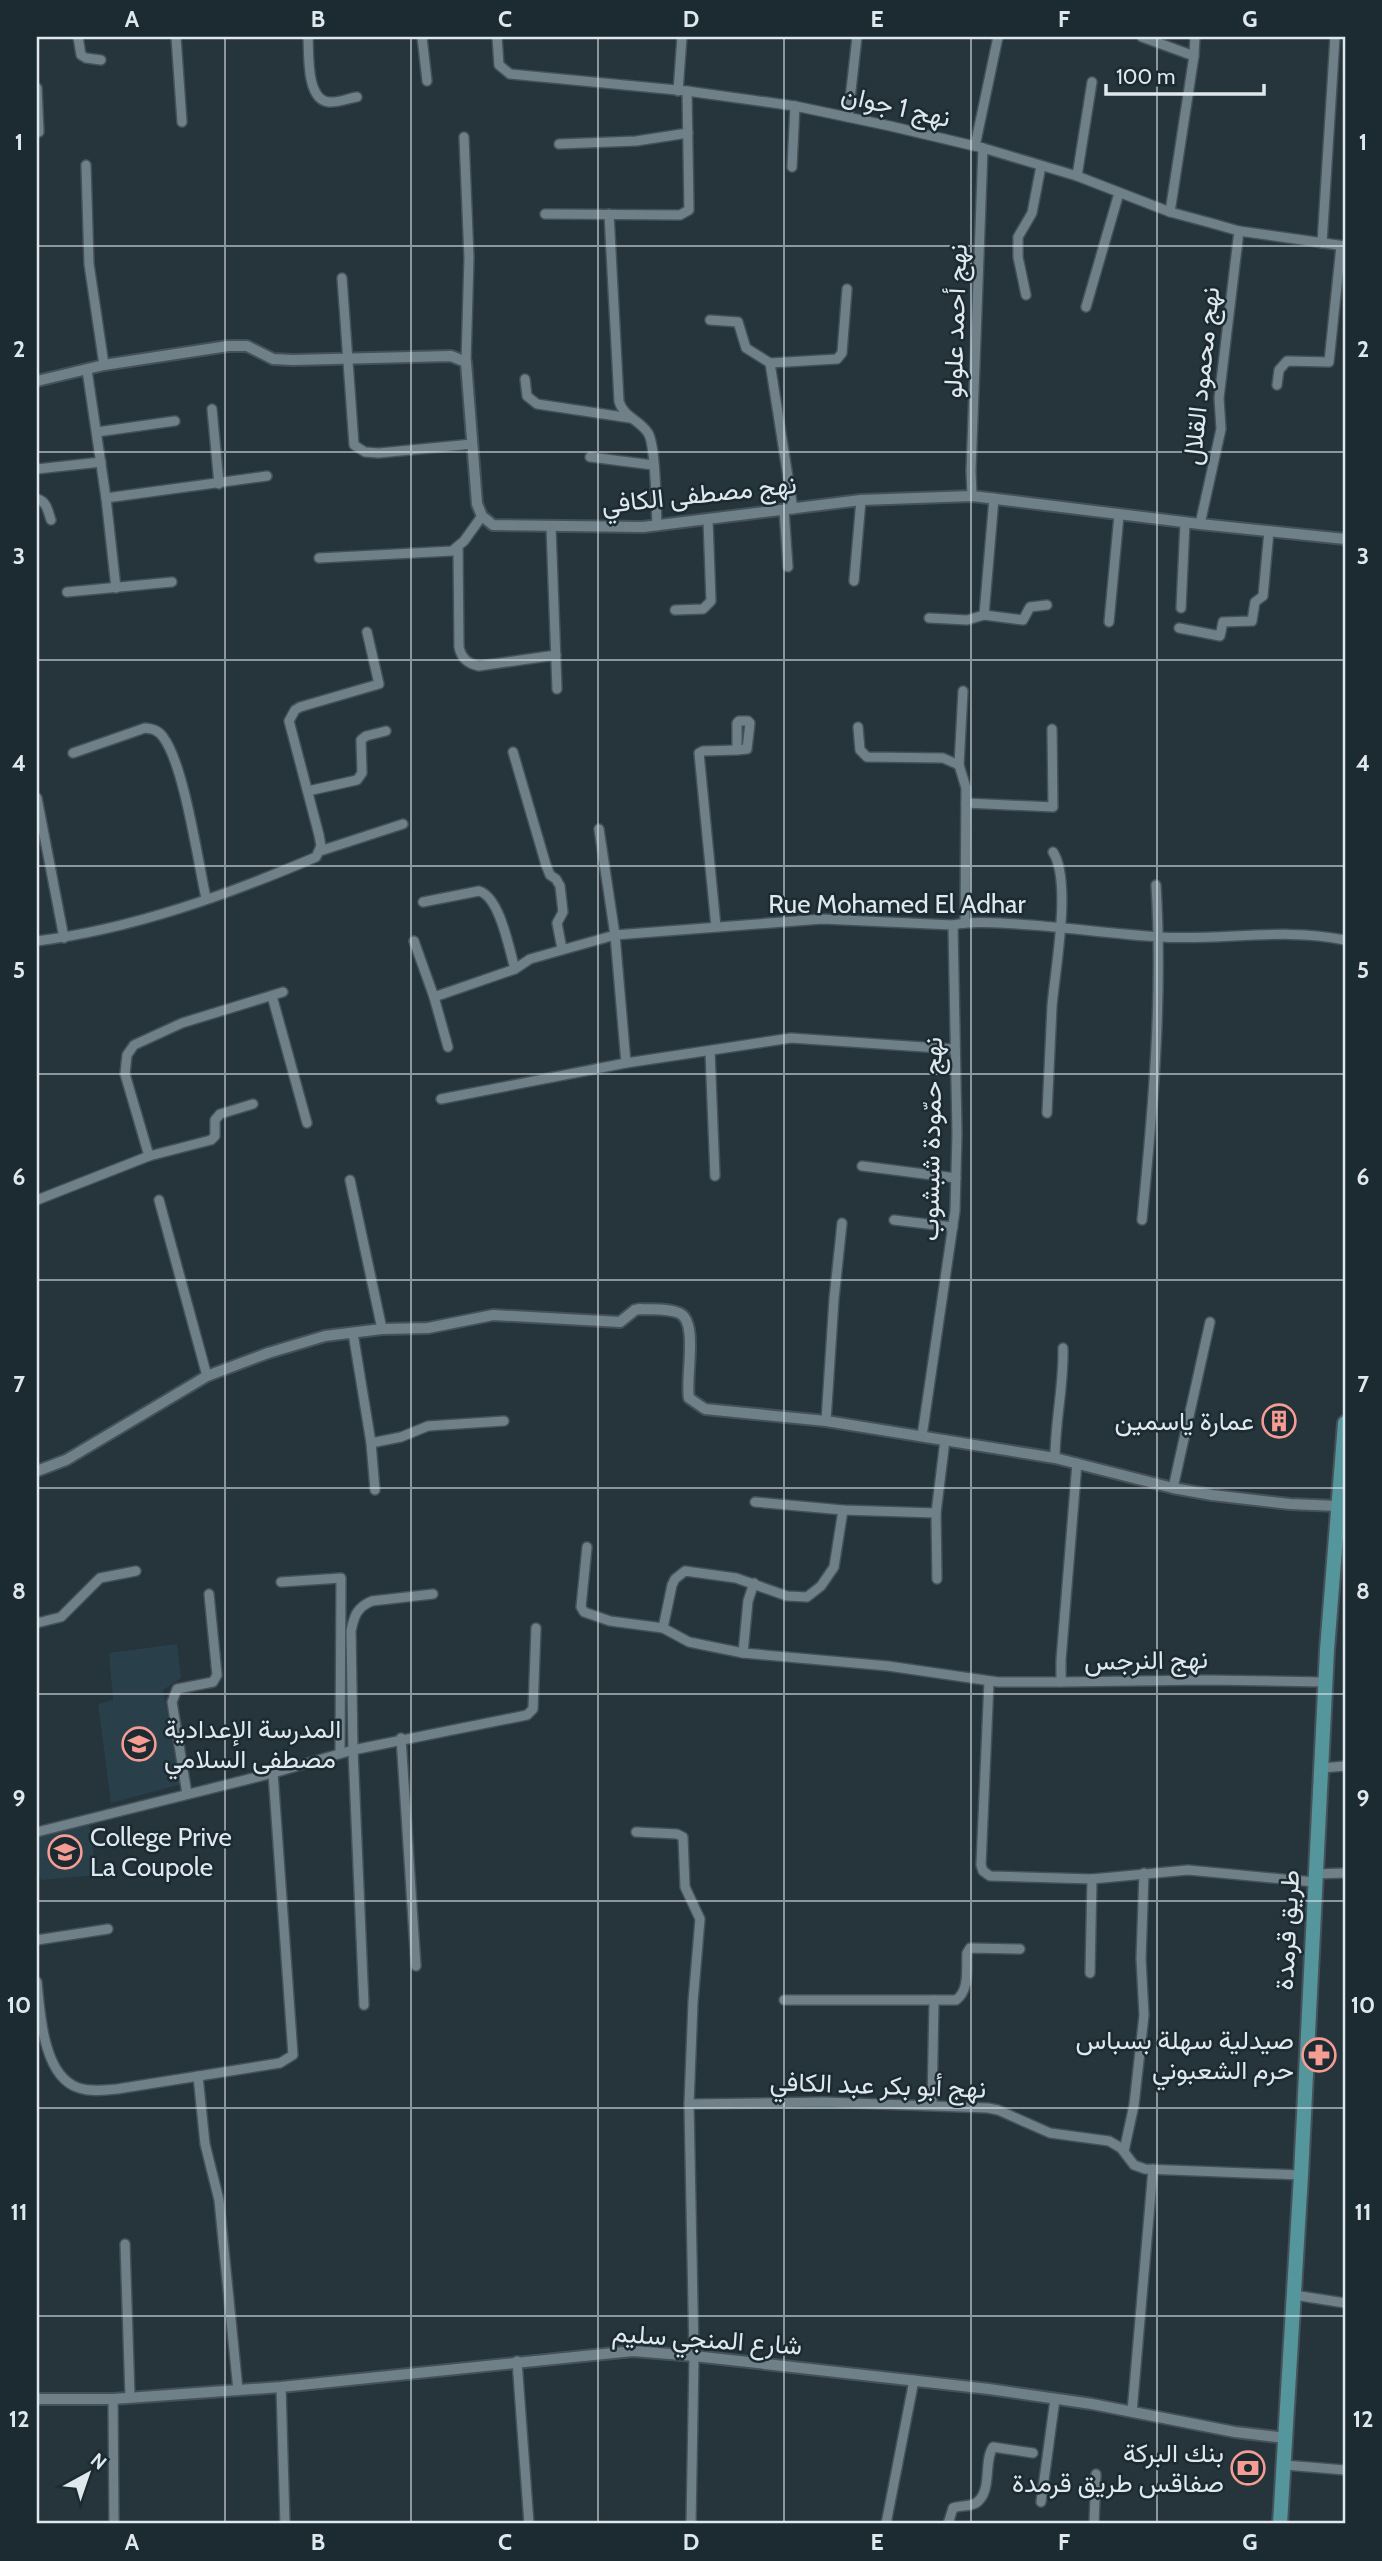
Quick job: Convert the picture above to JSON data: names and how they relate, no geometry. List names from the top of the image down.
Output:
{
  "streets": {
    "main road": ["طريق قرمدة"],
    "street": [
      "نهج 1 جوان",
      "نهج أحمد علولو",
      "نهج محمود القلال",
      "نهج مصطفى الكافي",
      "Rue Mohamed El Adhar",
      "نهج حمّودة شبشوب",
      "نهج النرجس",
      "نهج أبو بكر عبد الكافي",
      "شارع المنجي سليم"
    ]
  },
  "crossings": [
    ["نهج 1 جوان", "نهج أحمد علولو"],
    ["نهج 1 جوان", "نهج محمود القلال"],
    ["نهج أحمد علولو", "نهج مصطفى الكافي"],
    ["نهج محمود القلال", "نهج مصطفى الكافي"],
    ["Rue Mohamed El Adhar", "نهج حمّودة شبشوب"],
    ["نهج النرجس", "طريق قرمدة"],
    ["طريق قرمدة", "نهج أبو بكر عبد الكافي"],
    ["طريق قرمدة", "شارع المنجي سليم"]
  ],
  "places": {
    "building": ["عمارة ياسمين"],
    "school or university": ["المدرسة الإعدادية مصطفى السلامي", "College Prive La Coupole"],
    "pharmacy": ["صيدلية سهلة بسباس حرم الشعبوني"],
    "bank": ["بنك البركة صفاقس طريق قرمدة"]
  },
  "scale_bar": "100 m",
  "north": "top right",
  "grid": {
    "columns": [
      "A",
      "B",
      "C",
      "D",
      "E",
      "F",
      "G"
    ],
    "rows": [
      "1",
      "2",
      "3",
      "4",
      "5",
      "6",
      "7",
      "8",
      "9",
      "10",
      "11",
      "12"
    ]
  }
}
